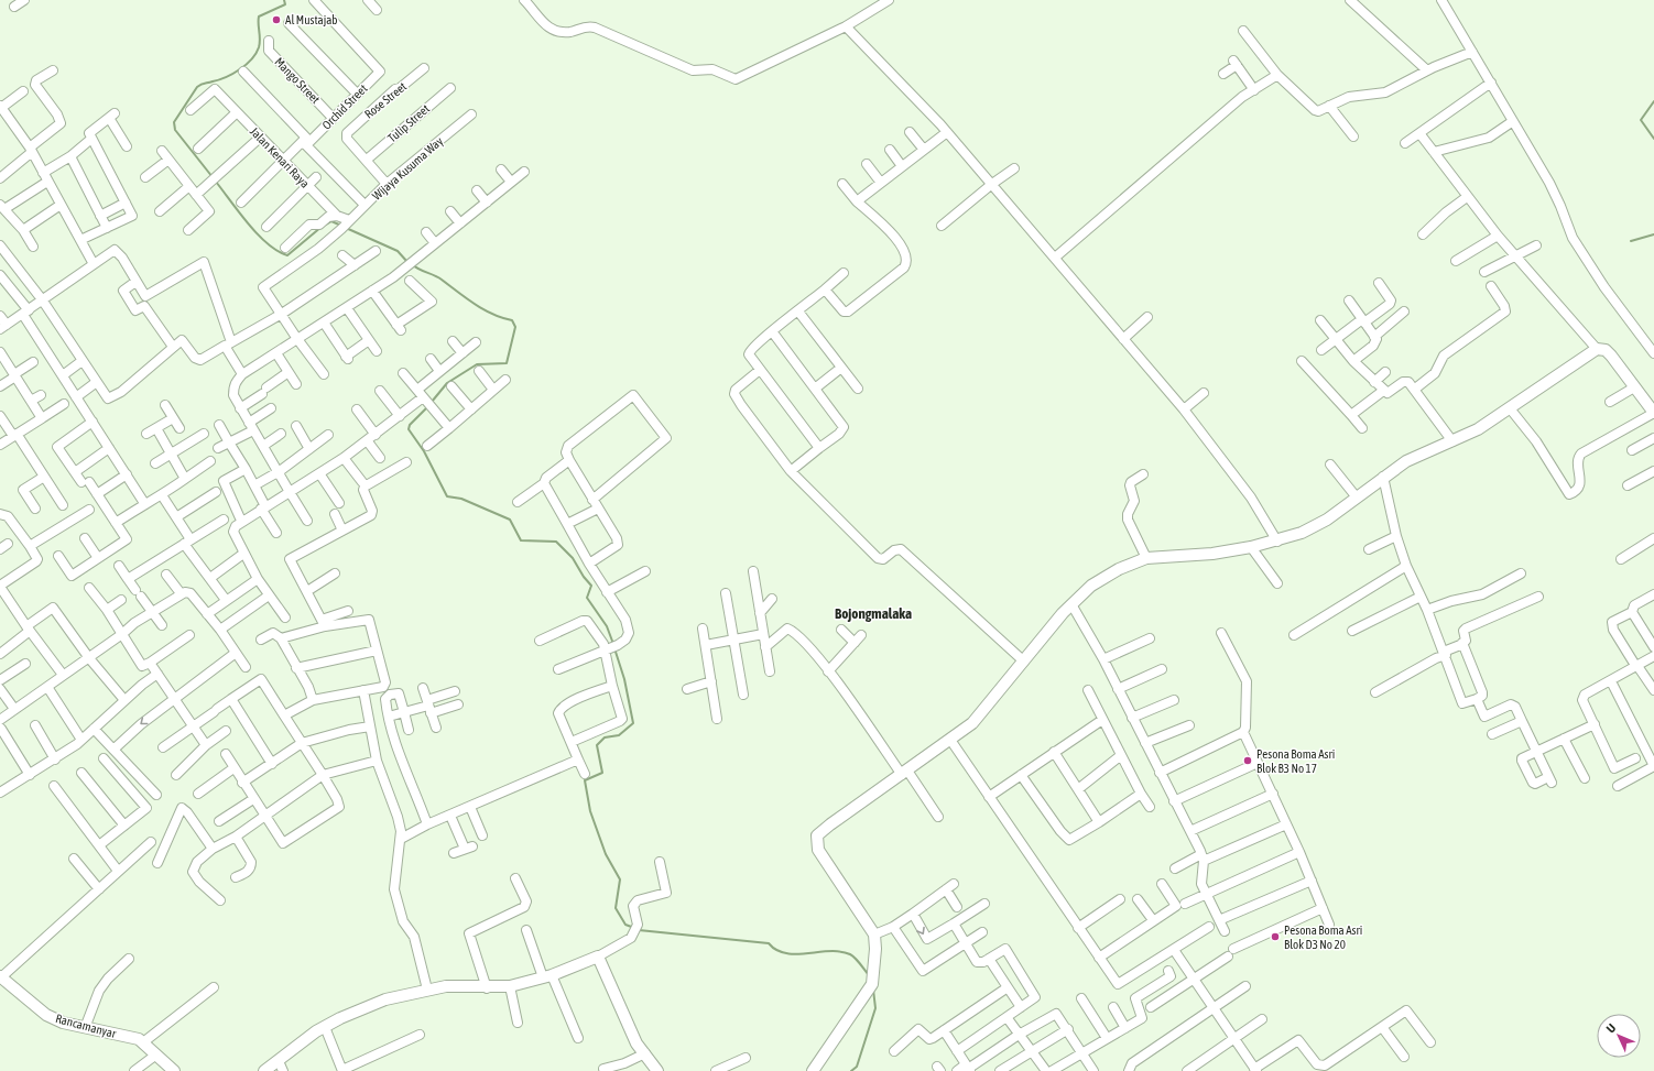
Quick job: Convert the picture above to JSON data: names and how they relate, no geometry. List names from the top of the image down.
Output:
{
  "streets": {
    "street": [
      "Mango Street",
      "Rose Street",
      "Orchid Street",
      "Tulip Street",
      "Jalan Kenari Raya",
      "Wijaya Kusuma Way",
      "Rancamanyar"
    ]
  },
  "crossings": [
    ["Mango Street", "Orchid Street"],
    ["Rose Street", "Tulip Street"],
    ["Orchid Street", "Jalan Kenari Raya"],
    ["Jalan Kenari Raya", "Wijaya Kusuma Way"]
  ],
  "districts": ["Bojongmalaka"],
  "places": ["Al Mustajab", "Pesona Boma Asri Blok B3 No 17", "Pesona Boma Asri Blok D3 No 20"],
  "north": "top left"
}
